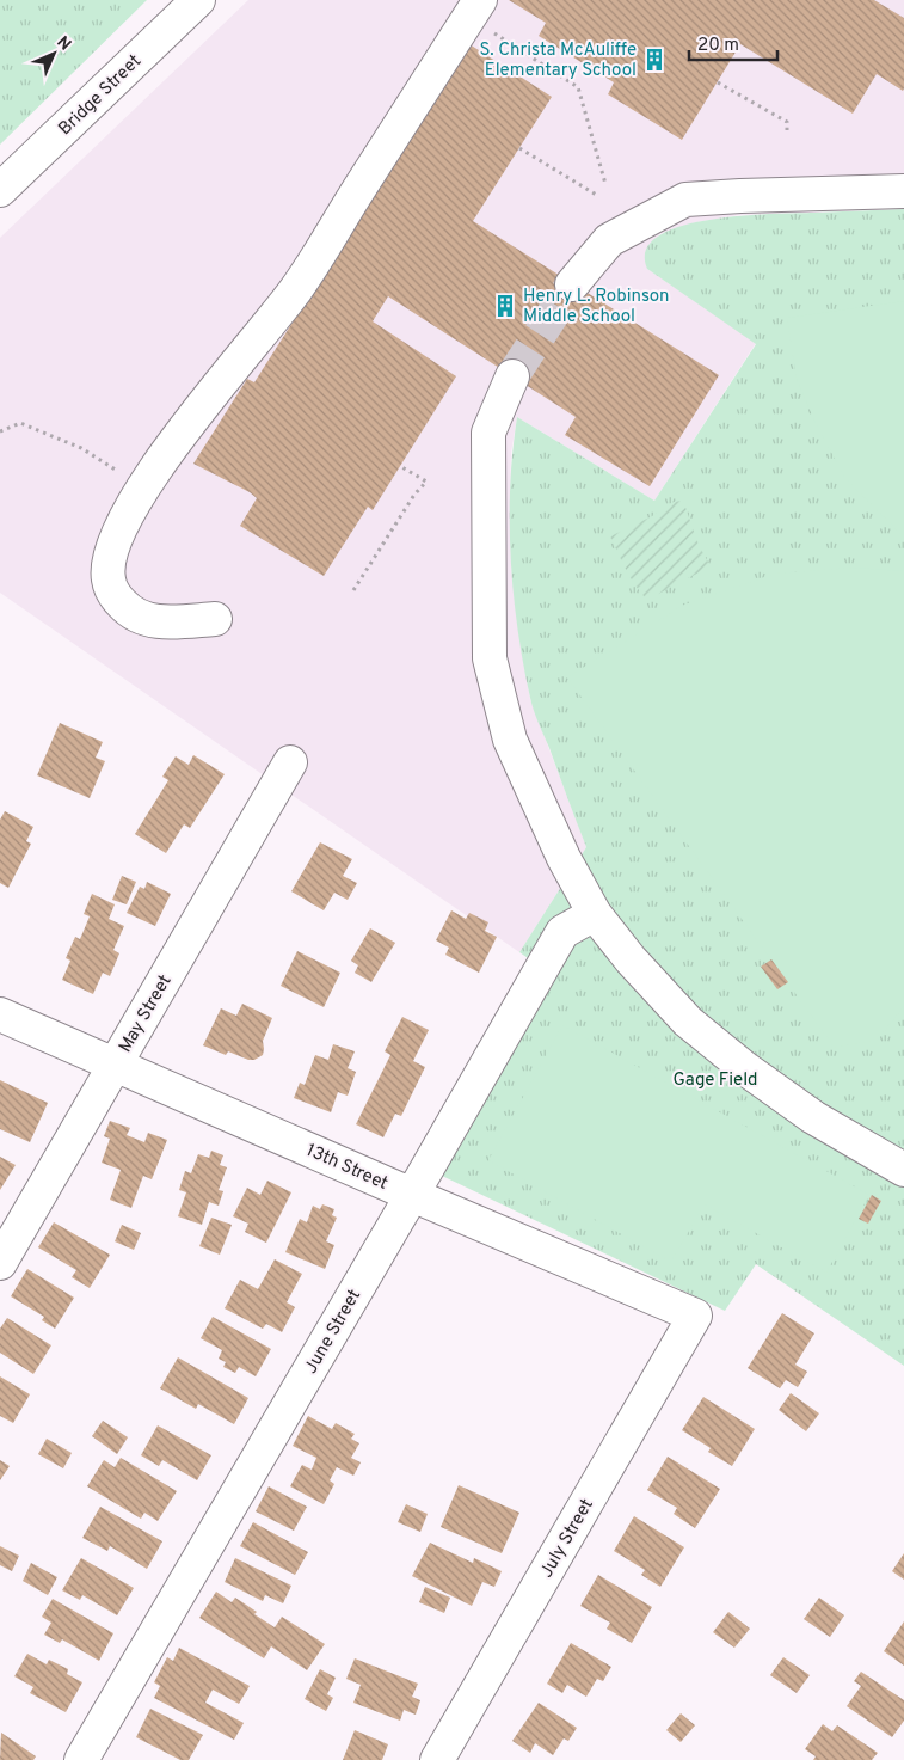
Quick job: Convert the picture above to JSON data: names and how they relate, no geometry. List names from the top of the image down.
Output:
{
  "streets": {
    "street": [
      "Bridge Street",
      "May Street",
      "13th Street",
      "June Street",
      "July Street"
    ]
  },
  "crossings": [
    ["May Street", "13th Street"],
    ["13th Street", "June Street"],
    ["13th Street", "July Street"]
  ],
  "parks": ["Gage Field"],
  "places": {
    "building": ["S. Christa McAuliffe Elementary School", "Henry L. Robinson Middle School"]
  },
  "scale_bar": "20 m",
  "north": "top right"
}
